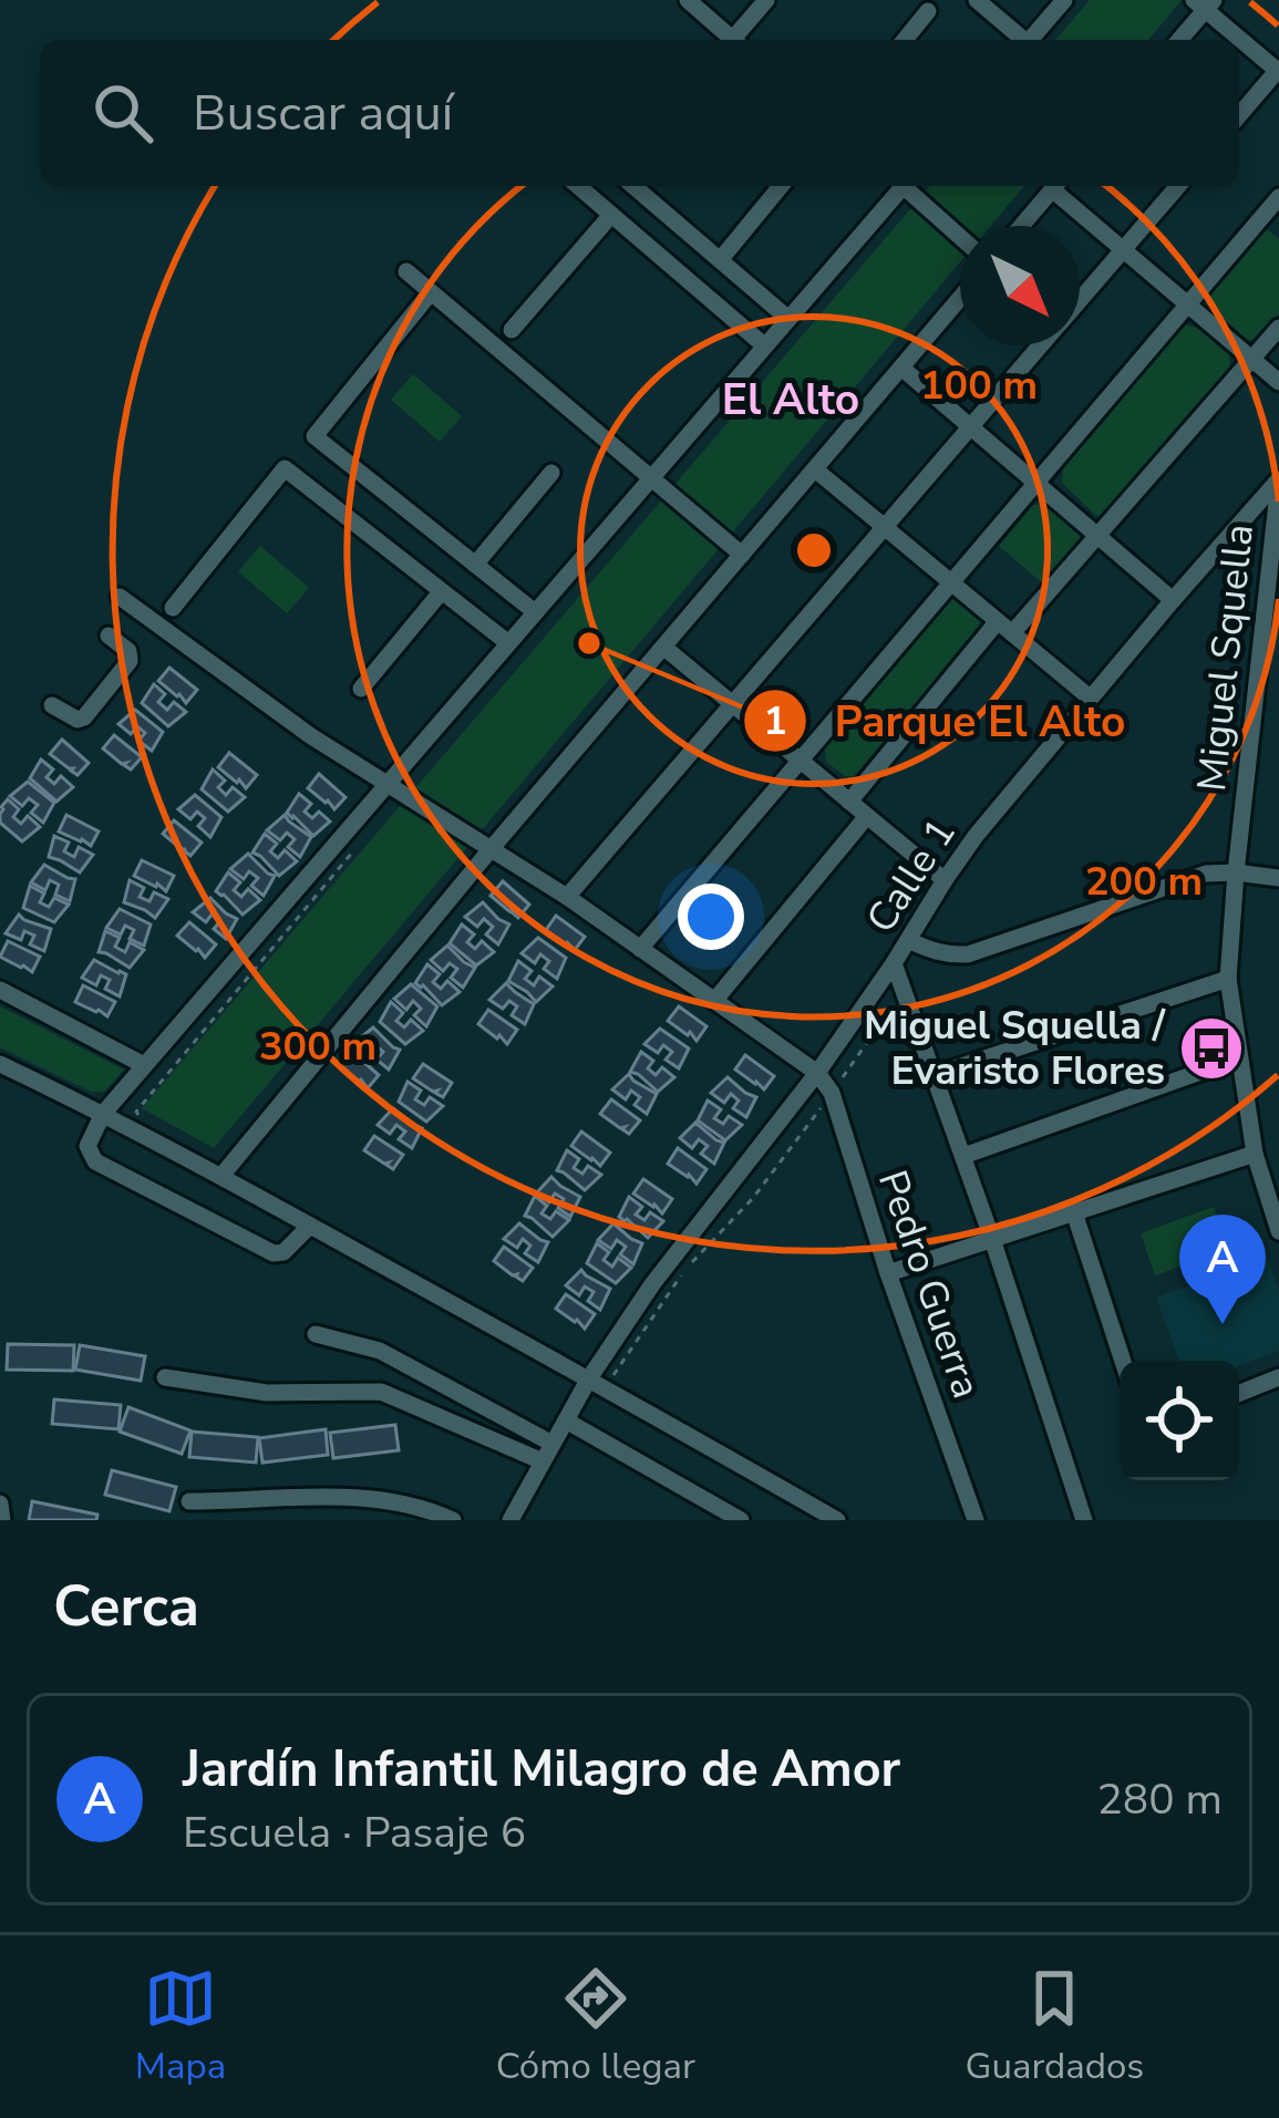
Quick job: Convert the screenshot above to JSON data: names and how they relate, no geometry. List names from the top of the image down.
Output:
{
  "streets": {
    "street": ["Miguel Squella", "Calle 1", "Pedro Guerra"]
  },
  "crossings": [
    ["Miguel Squella", "Calle 1"],
    ["Calle 1", "Pedro Guerra"]
  ],
  "districts": ["El Alto"],
  "places": {
    "other": ["Parque El Alto"],
    "bus stop": ["Miguel Squella / Evaristo Flores"]
  },
  "north": "bottom right",
  "page": {
    "search": "Buscar aquí",
    "pins": "A",
    "heading": "Cerca",
    "list": [
      {
        "mark": "A",
        "name": "Jardín Infantil Milagro de Amor",
        "note": "Escuela · Pasaje 6",
        "value": "280 m"
      }
    ],
    "nav": ["Mapa", "Cómo llegar", "Guardados"]
  },
  "rings": ["100 m", "200 m", "300 m"]
}
